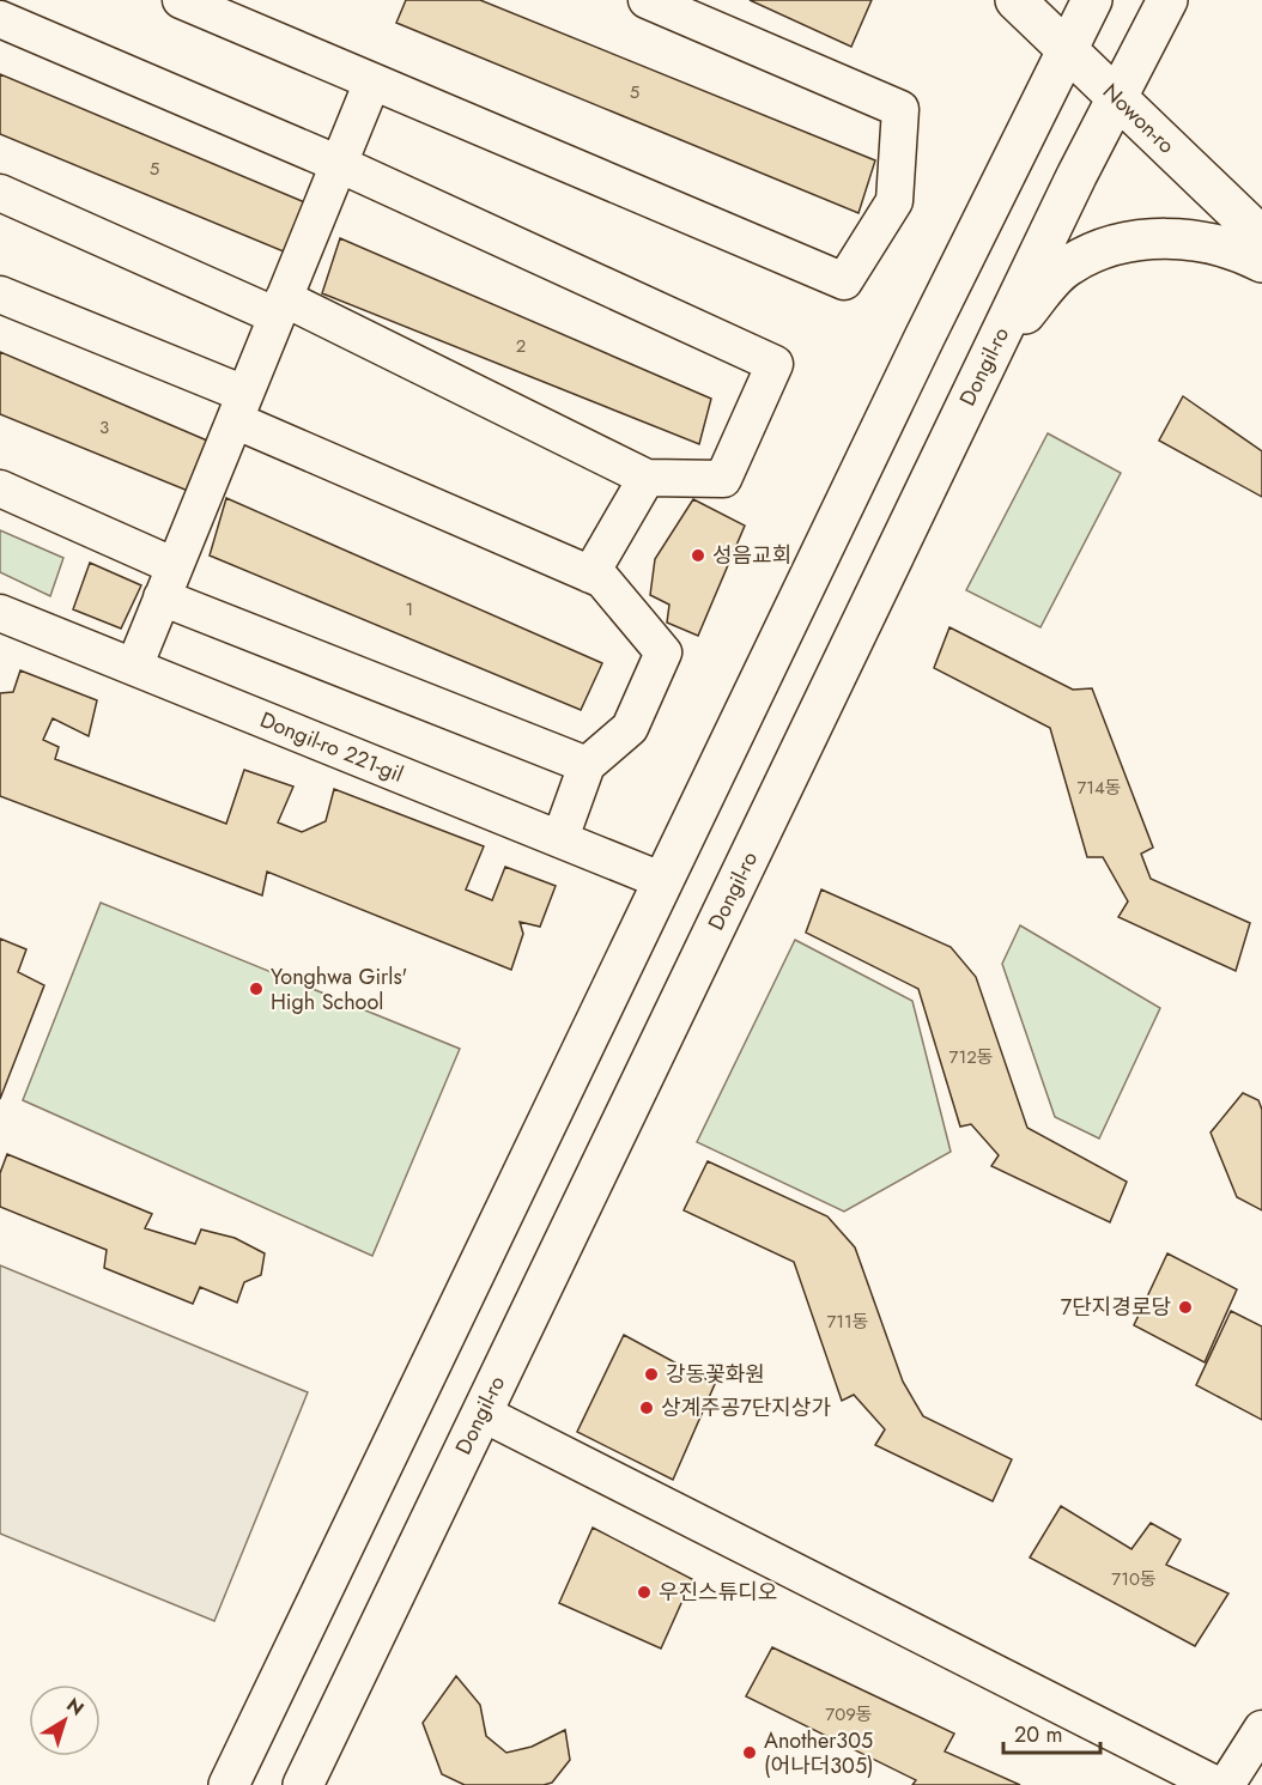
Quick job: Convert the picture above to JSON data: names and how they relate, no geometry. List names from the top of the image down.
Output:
{
  "streets": {
    "main road": ["Nowon-ro", "Dongil-ro"],
    "street": ["Dongil-ro 221-gil"]
  },
  "crossings": [
    ["Nowon-ro", "Dongil-ro"]
  ],
  "places": [
    "성음교회",
    "Yonghwa Girls' High School",
    "7단지경로당",
    "강동꽃화원",
    "상계주공7단지상가",
    "우진스튜디오",
    "Another305 (어나더305)"
  ],
  "house_numbers": [
    "5",
    "5",
    "2",
    "3",
    "1",
    "714동",
    "712동",
    "711동",
    "710동",
    "709동"
  ],
  "scale_bar": "20 m",
  "north": "top right"
}
